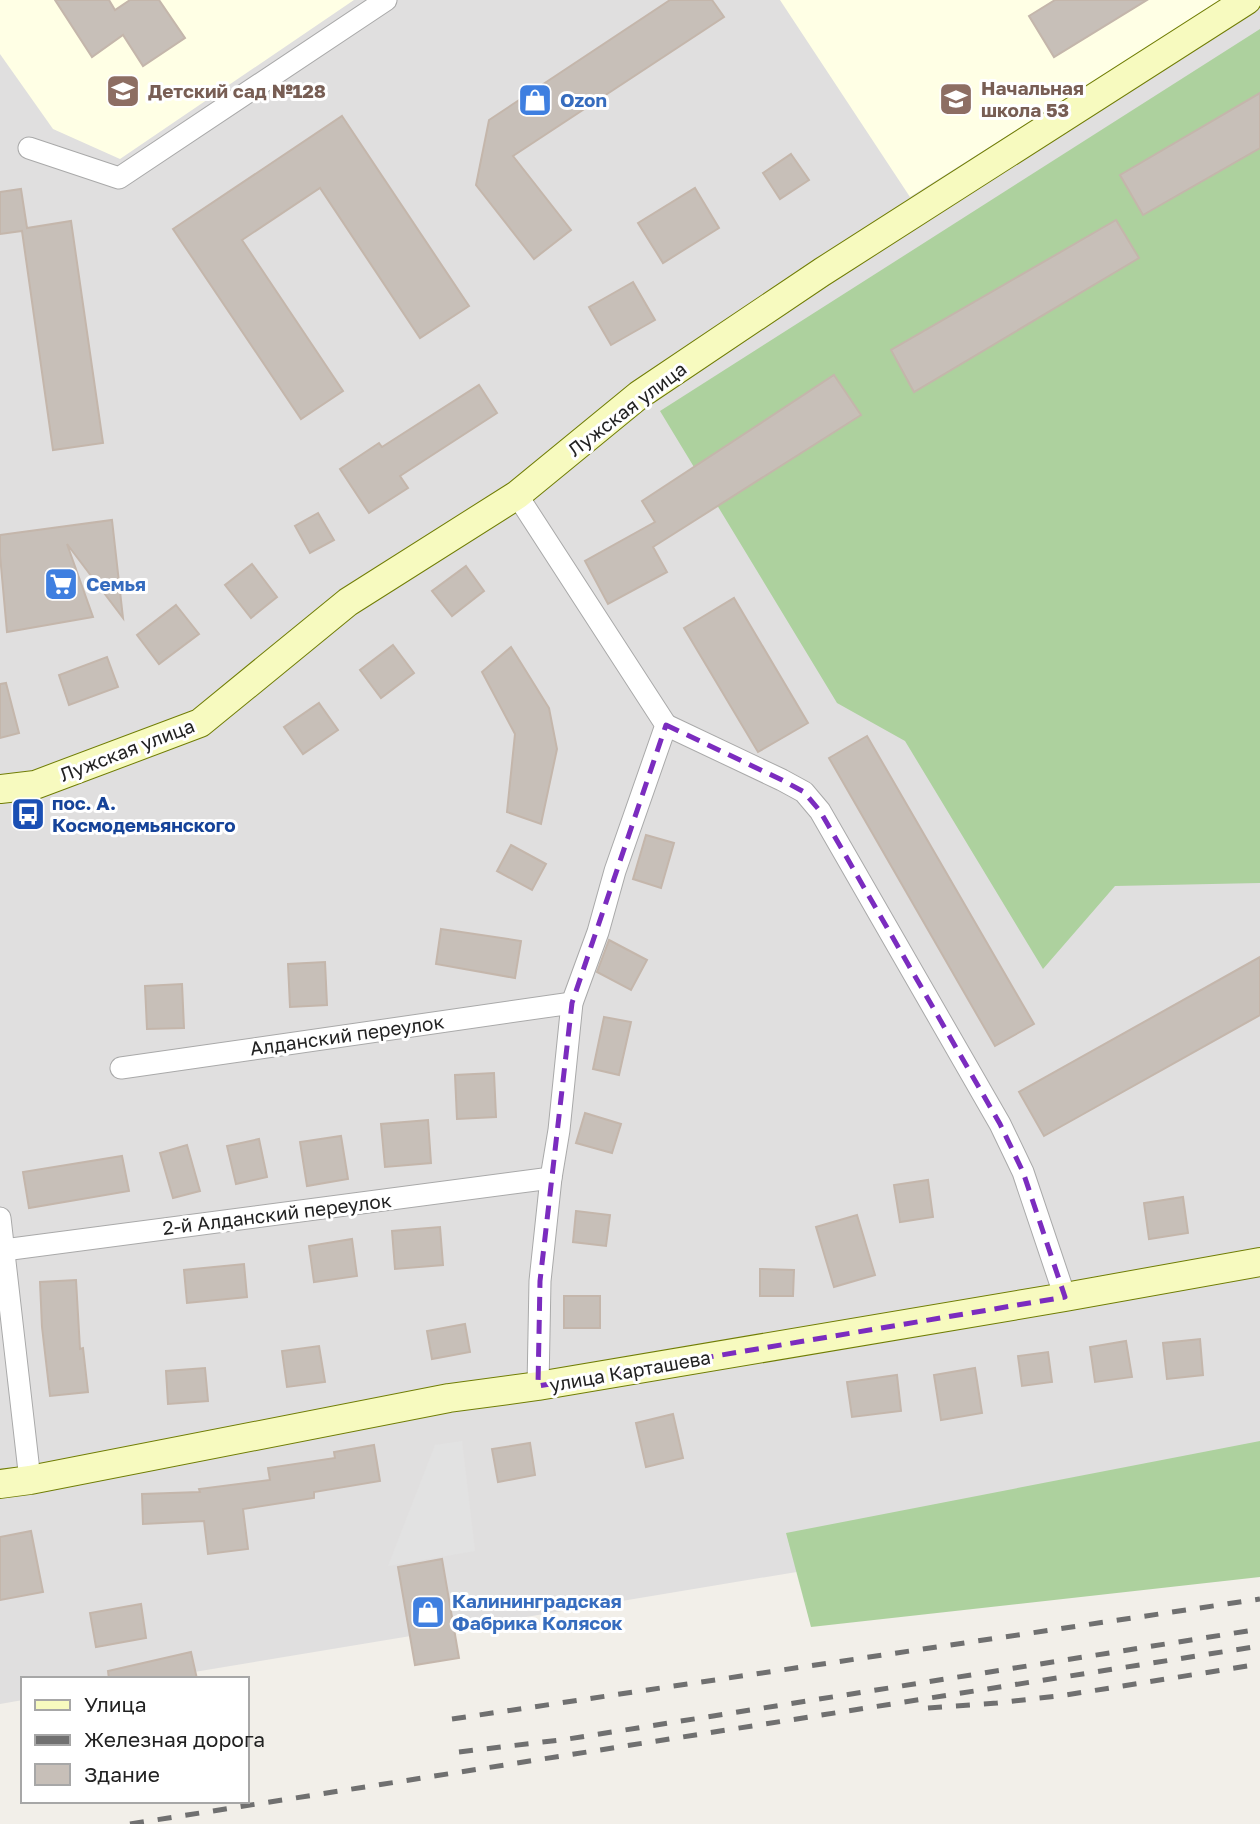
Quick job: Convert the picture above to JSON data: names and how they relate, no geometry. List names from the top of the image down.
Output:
{
  "streets": {
    "street": [
      "Лужская улица",
      "Алданский переулок",
      "2-й Алданский переулок",
      "улица Карташева"
    ]
  },
  "places": {
    "school or university": ["Детский сад №128", "Начальная школа 53"],
    "shop": ["Ozon", "Калининградская Фабрика Колясок"],
    "supermarket": ["Семья"],
    "bus stop": ["пос. А. Космодемьянского"]
  },
  "legend": ["Улица", "Железная дорога", "Здание"]
}
